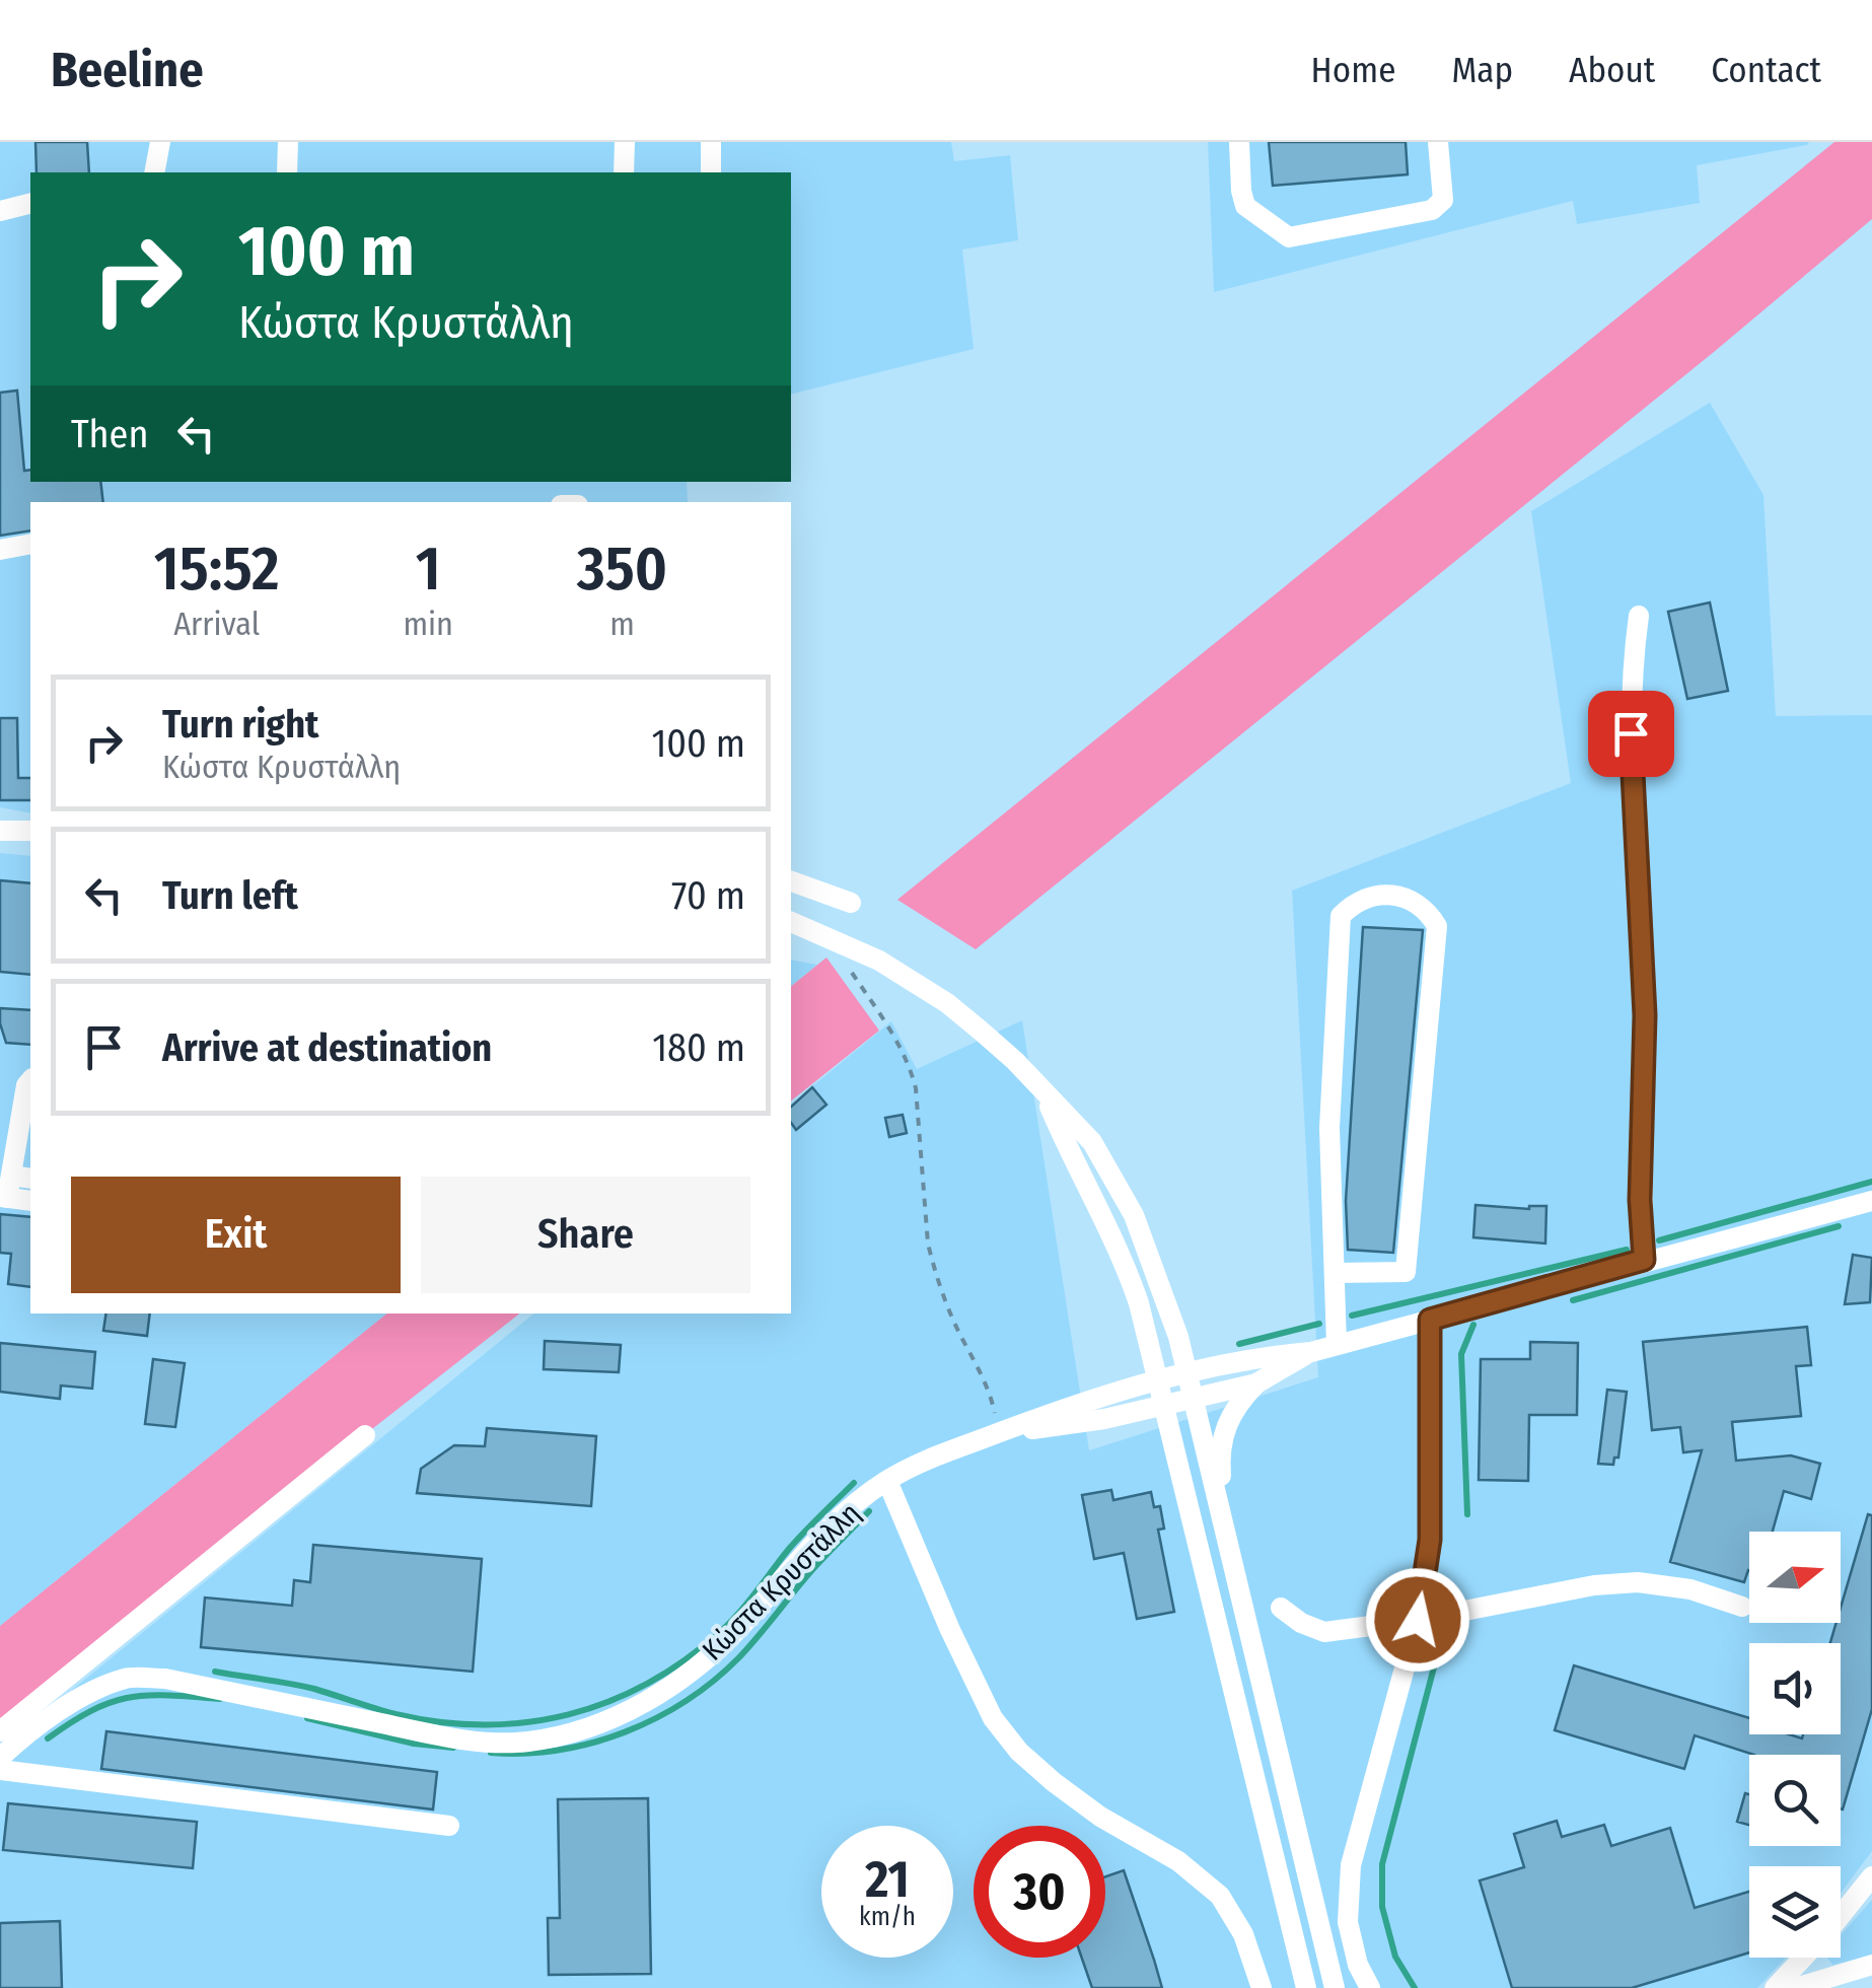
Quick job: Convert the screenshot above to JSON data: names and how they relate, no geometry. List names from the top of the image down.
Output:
{
  "streets": {
    "street": ["Κώστα Κρυστάλλη"]
  },
  "north": "right",
  "page": {
    "header": "Beeline",
    "nav": [
      "Home",
      "Map",
      "About",
      "Contact"
    ],
    "turn": ["100 m", "Κώστα Κρυστάλλη"],
    "then": "Then",
    "eta": [
      "15:52",
      "Arrival",
      "1",
      "min",
      "350",
      "m"
    ],
    "list": [
      {
        "name": "Turn right",
        "note": "Κώστα Κρυστάλλη",
        "value": "100 m"
      },
      {
        "name": "Turn left",
        "value": "70 m"
      },
      {
        "name": "Arrive at destination",
        "value": "180 m"
      }
    ],
    "buttons": ["Exit", "Share"],
    "speed": "21 km/h",
    "limit": "30"
  }
}
